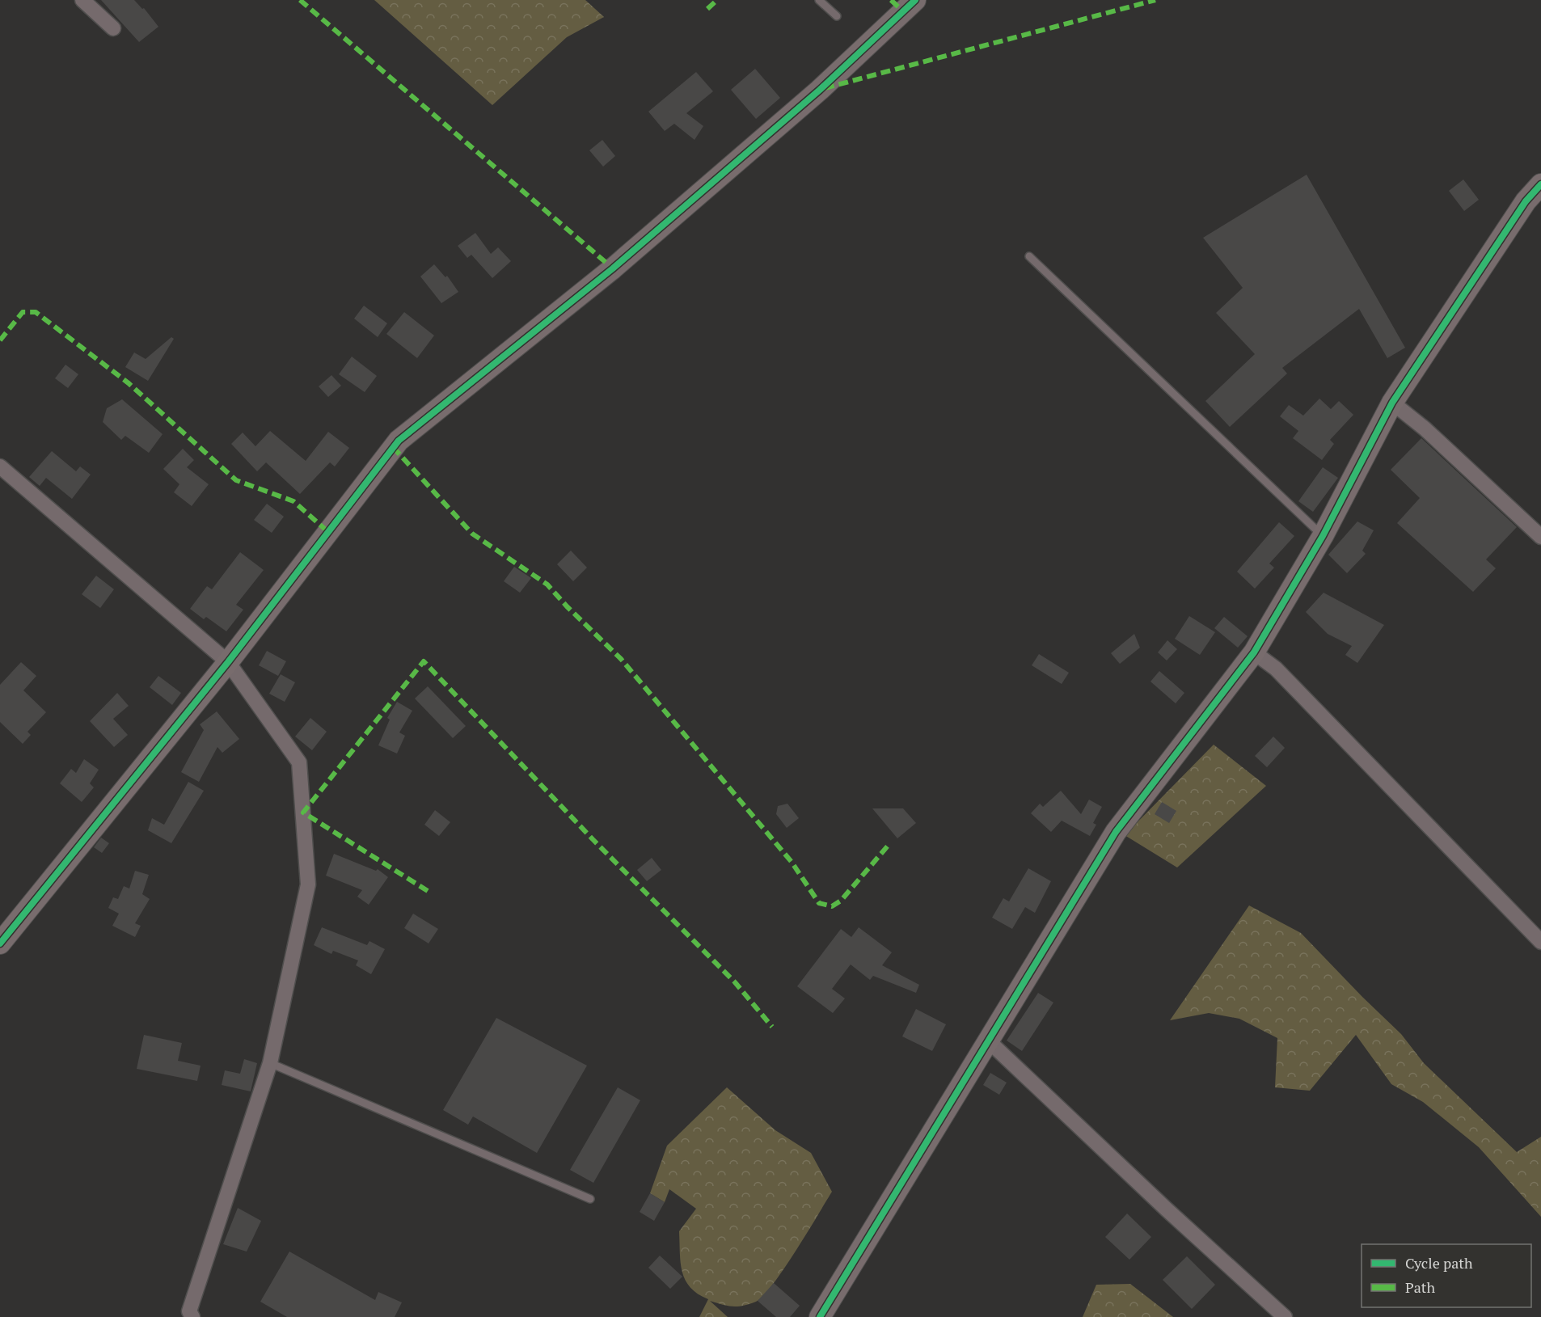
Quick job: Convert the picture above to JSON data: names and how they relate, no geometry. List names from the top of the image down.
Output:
{
  "legend": ["Cycle path", "Path"]
}
